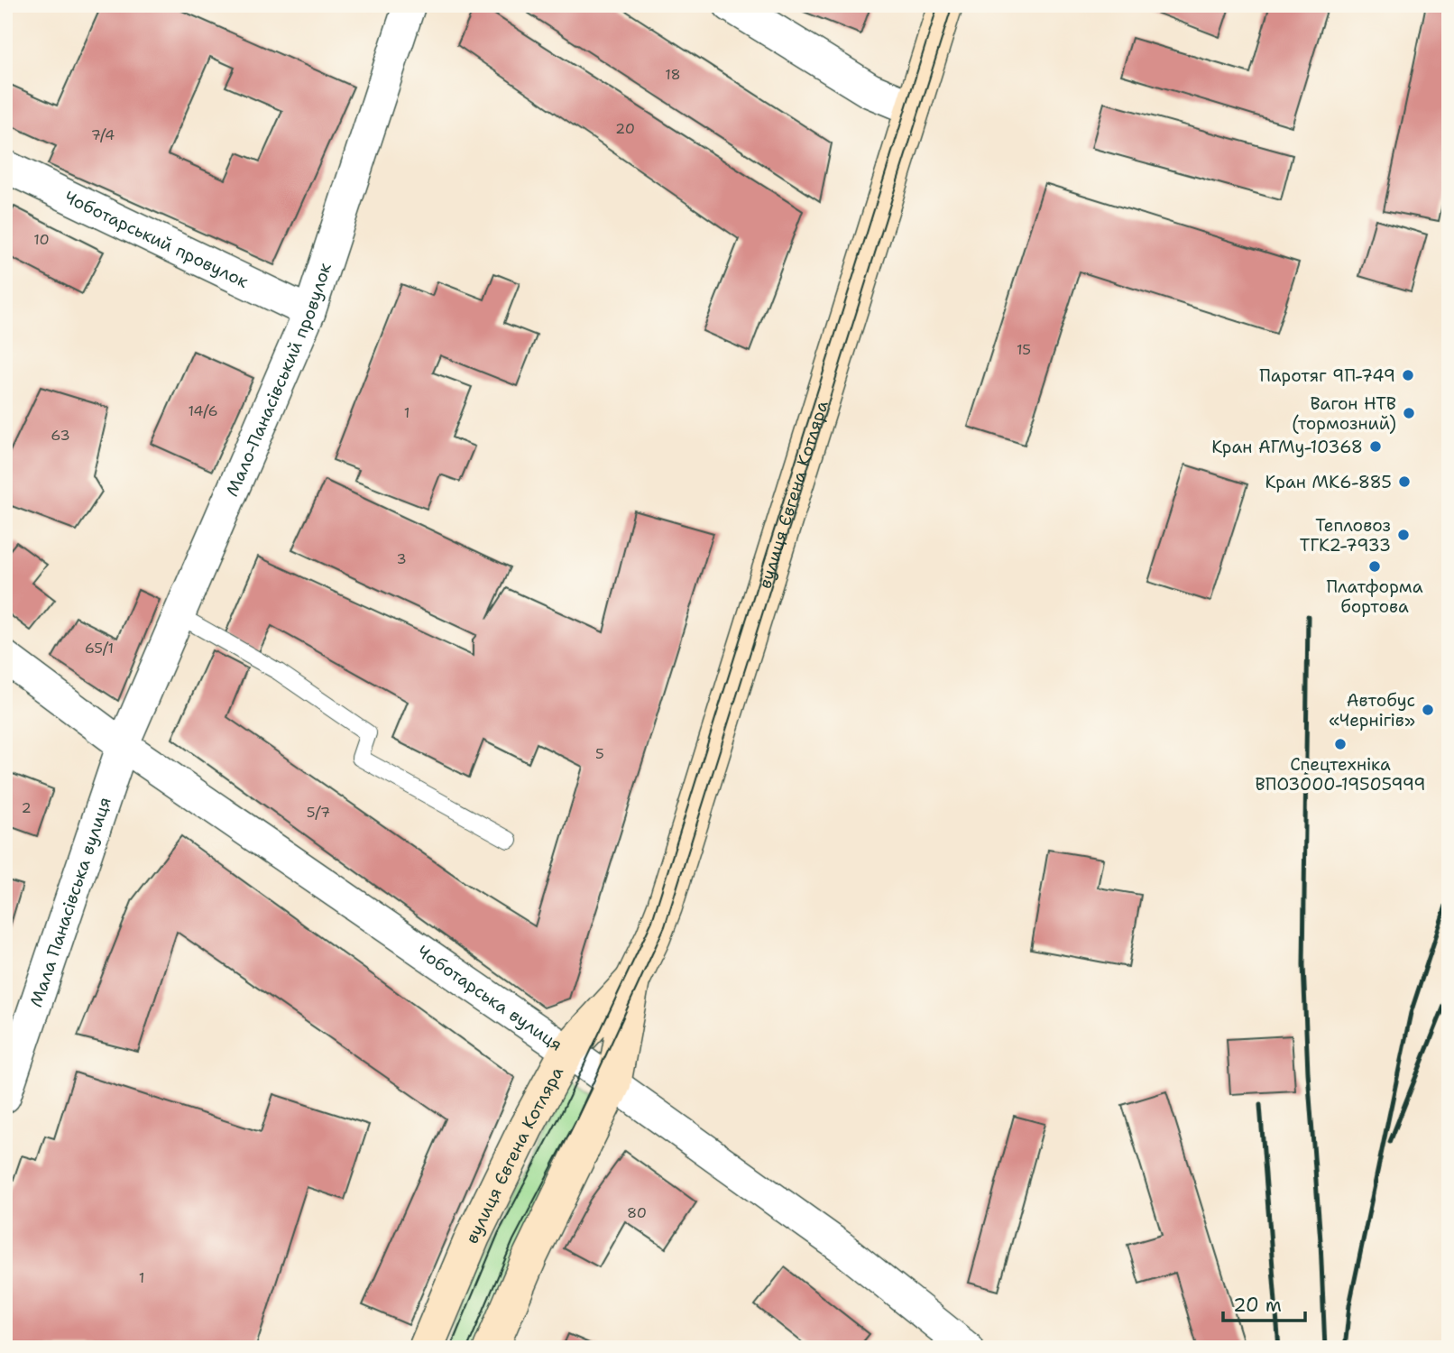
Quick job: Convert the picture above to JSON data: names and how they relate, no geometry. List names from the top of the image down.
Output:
{
  "streets": {
    "main road": ["вулиця Євгена Котляра"],
    "street": [
      "Чоботарський провулок",
      "Мало-Панасівський провулок",
      "Мала Панасівська вулиця",
      "Чоботарська вулиця"
    ]
  },
  "crossings": [
    ["Чоботарський провулок", "Мало-Панасівський провулок"],
    ["Мало-Панасівський провулок", "Мала Панасівська вулиця"],
    ["Мало-Панасівський провулок", "Чоботарська вулиця"],
    ["вулиця Євгена Котляра", "Чоботарська вулиця"],
    ["Мала Панасівська вулиця", "Чоботарська вулиця"]
  ],
  "places": [
    "Паротяг 9П-749",
    "Вагон НТВ (тормозний)",
    "Кран АГМу-10368",
    "Кран МК6-885",
    "Тепловоз ТГК2-7933",
    "Платформа бортова",
    "Автобус «Чернігів»",
    "Спецтехніка ВПО3000-19505999"
  ],
  "house_numbers": [
    "18",
    "20",
    "7/4",
    "10",
    "15",
    "14/6",
    "1",
    "63",
    "3",
    "65/1",
    "5",
    "2",
    "5/7",
    "80",
    "1"
  ],
  "scale_bar": "20 m"
}
